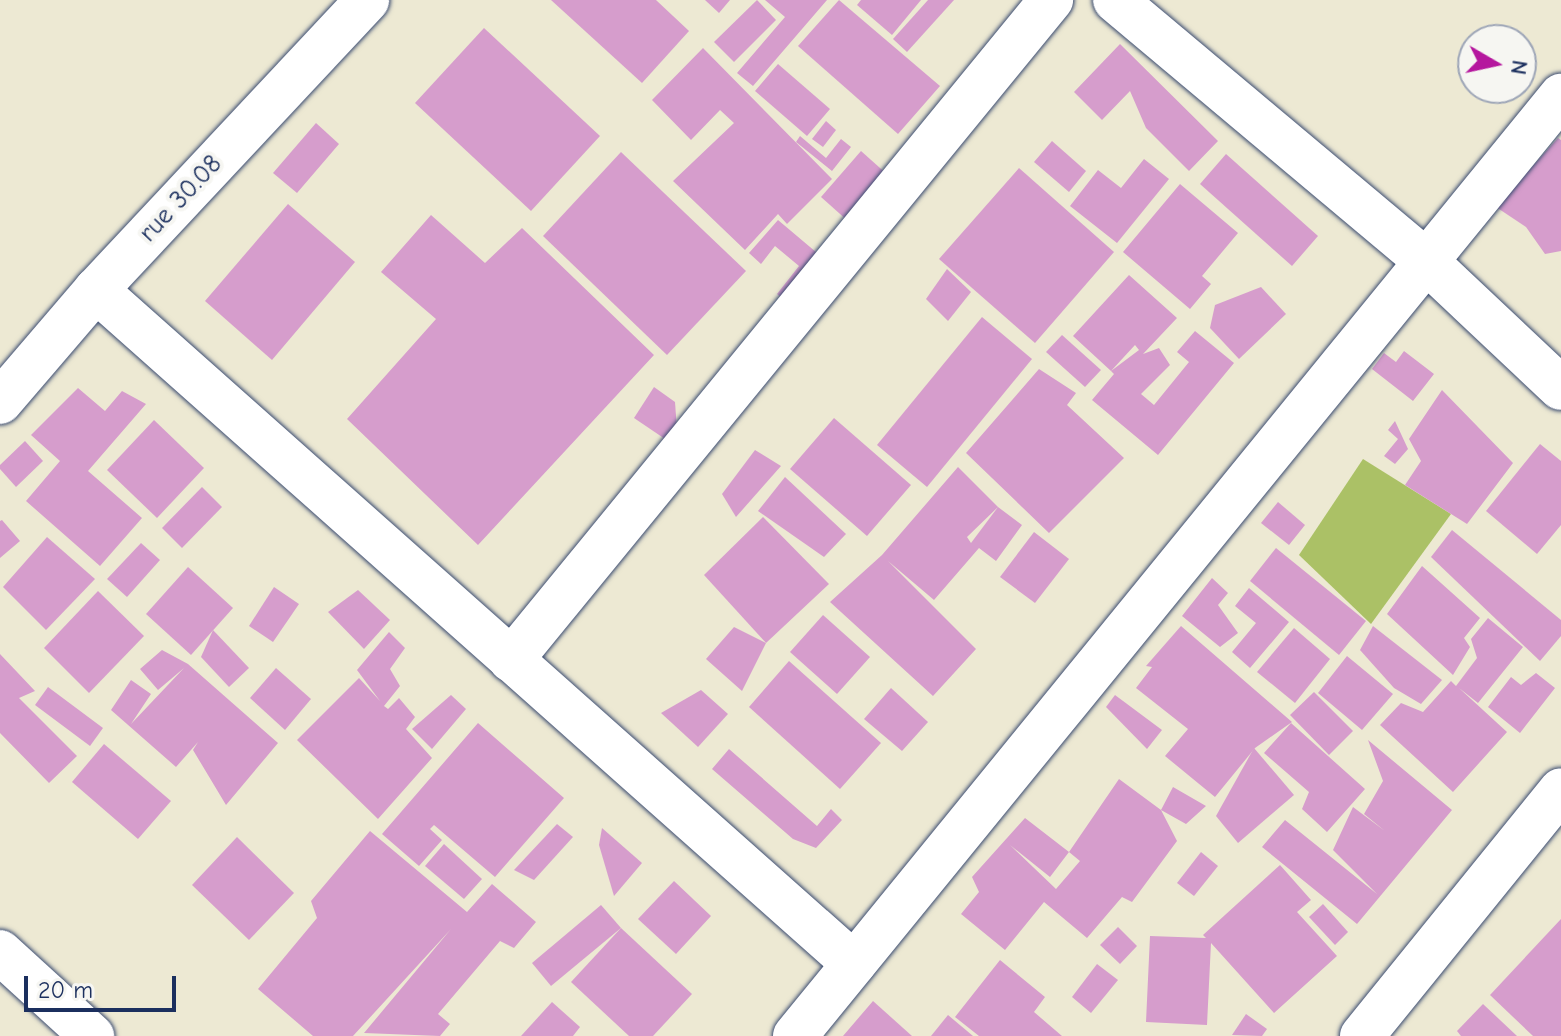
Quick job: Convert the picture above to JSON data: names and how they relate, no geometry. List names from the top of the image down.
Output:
{
  "streets": {
    "street": ["rue 30.08"]
  },
  "scale_bar": "20 m",
  "north": "right"
}
